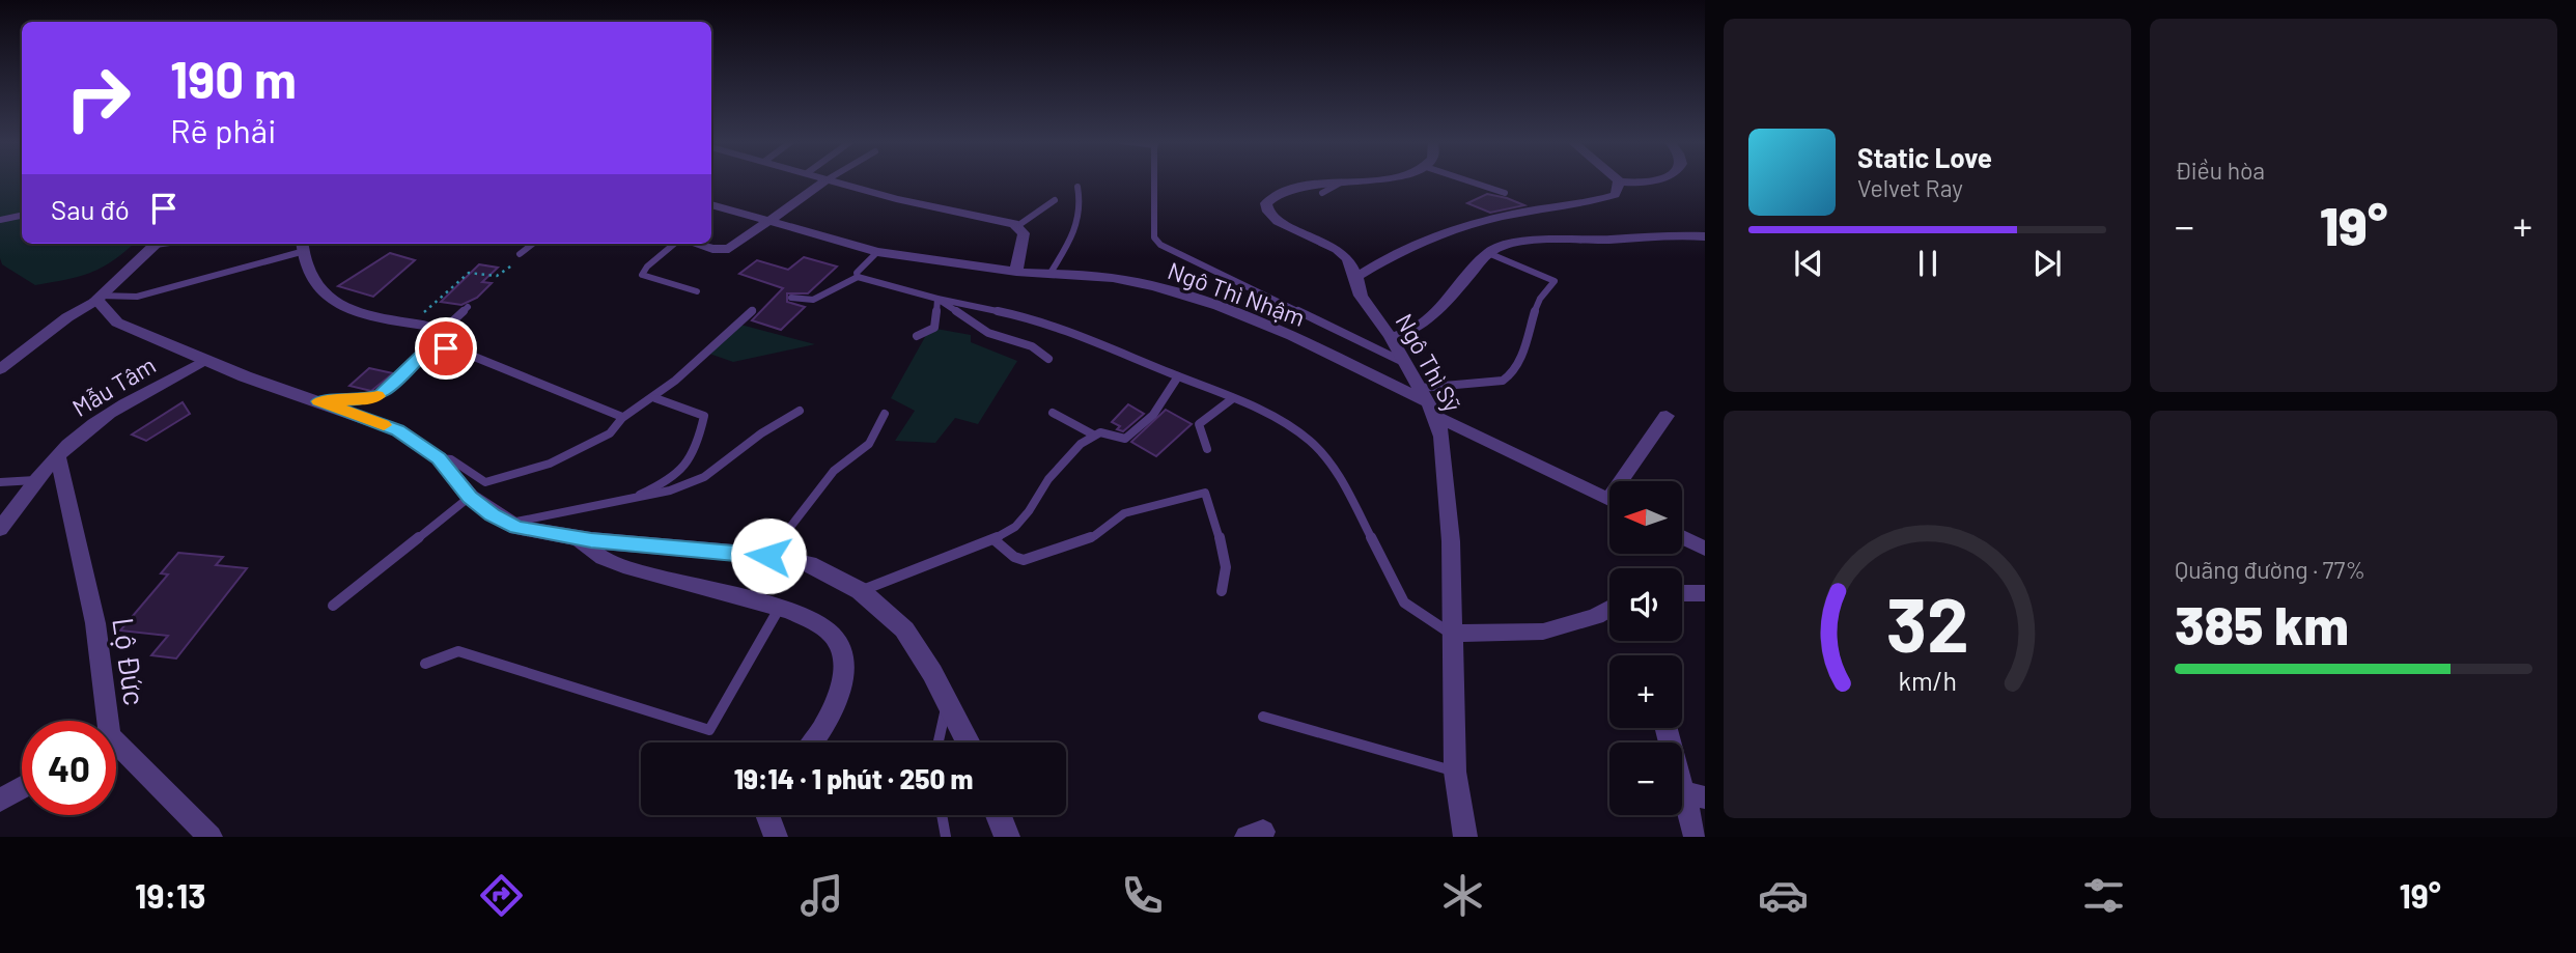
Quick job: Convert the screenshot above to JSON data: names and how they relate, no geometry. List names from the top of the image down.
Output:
{
  "streets": {
    "street": [
      "Ngô Thì Nhậm",
      "Ngô Thì Sỹ",
      "Mẫu Tâm",
      "Lộ Đức"
    ]
  },
  "crossings": [
    ["Ngô Thì Nhậm", "Ngô Thì Sỹ"],
    ["Mẫu Tâm", "Lộ Đức"]
  ],
  "north": "left",
  "page": {
    "tile": [
      "Điều hòa",
      ["Quãng đường · 77%", "385 km"]
    ],
    "turn": ["190 m", "Rẽ phải"],
    "song": ["Static Love", "Velvet Ray"],
    "then": "Sau đó",
    "heat": ["−", "19°", "+"],
    "map_buttons": ["+", "−"],
    "limit": "40",
    "trip": "19:14 · 1 phút · 250 m",
    "tabs": ["19:13", "19°"],
    "gauge": ["32", "km/h"]
  }
}
